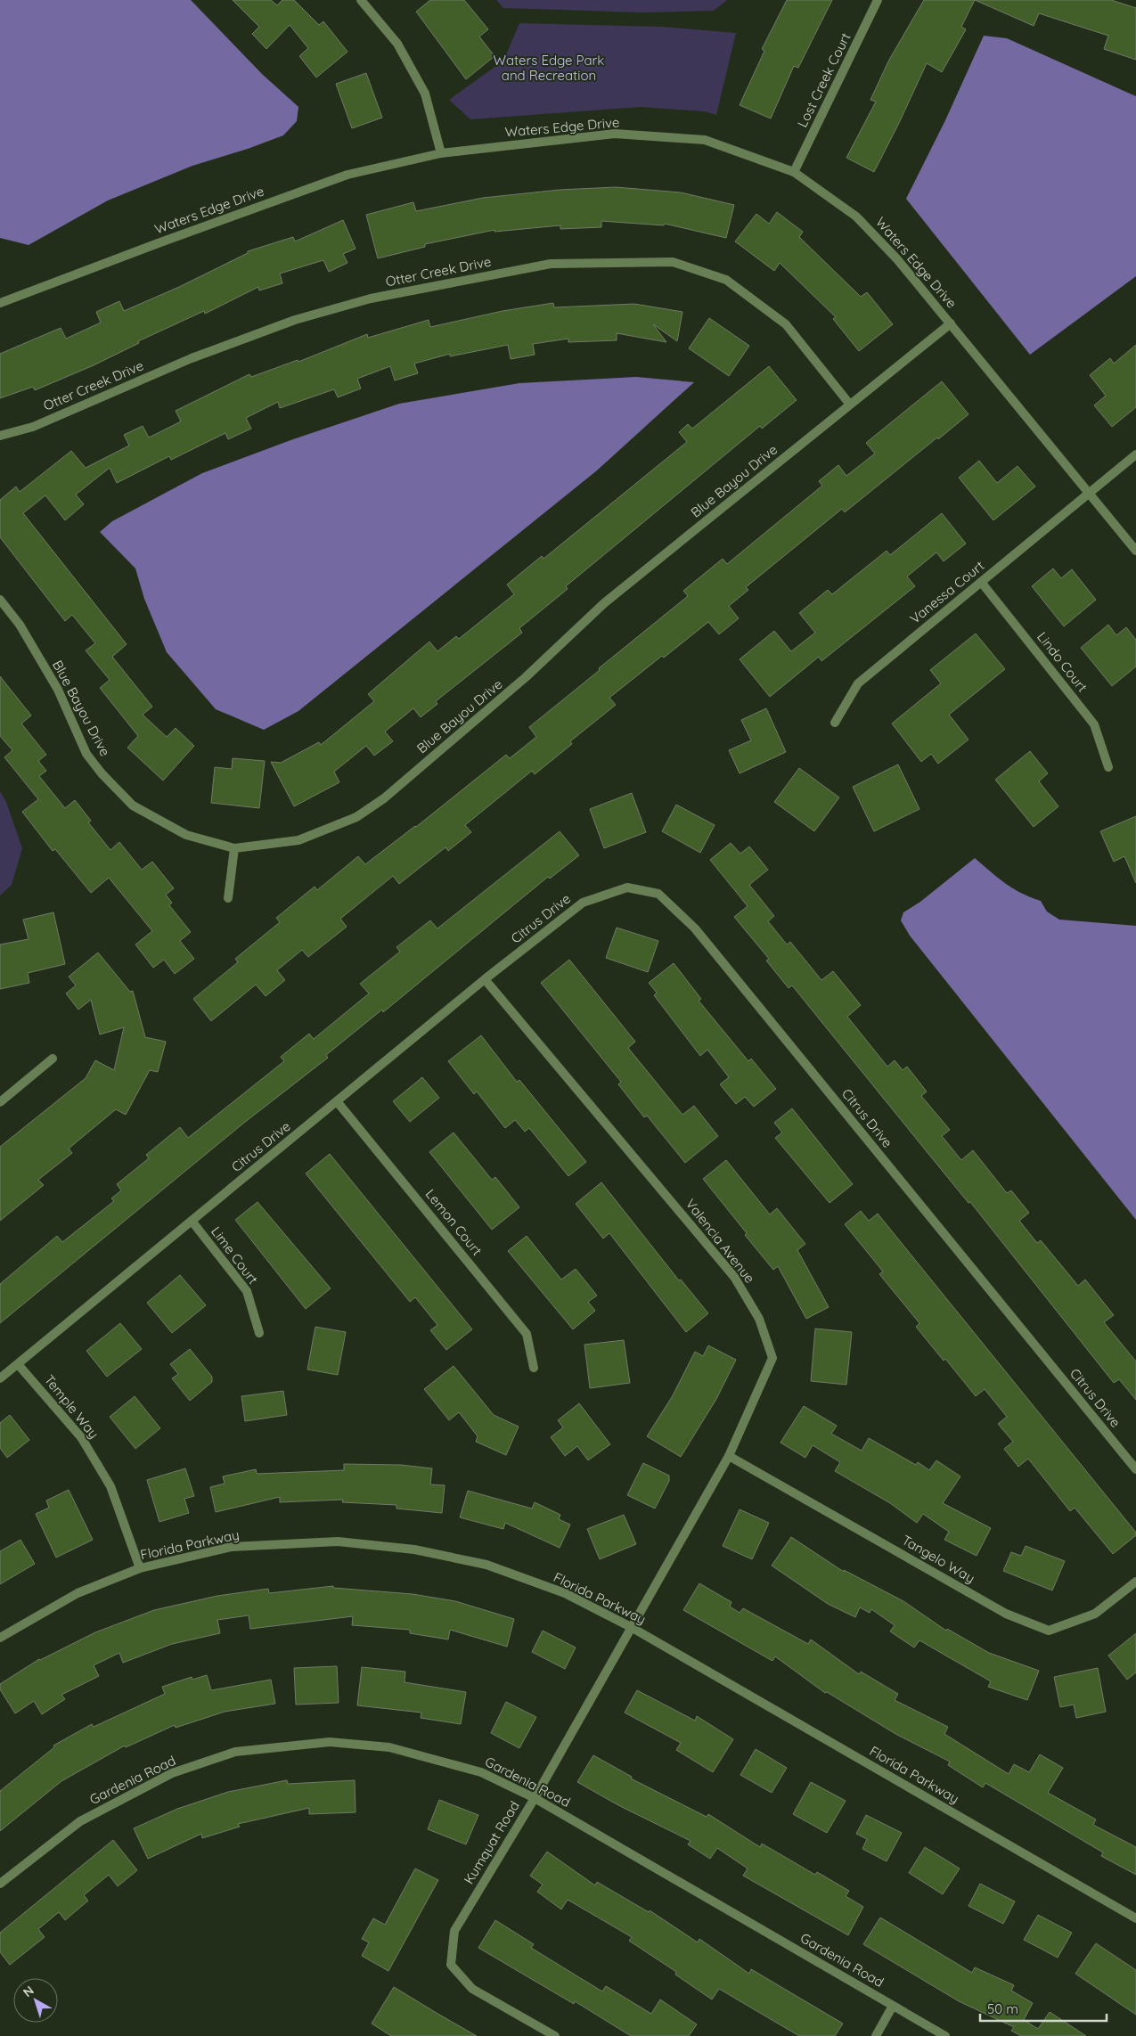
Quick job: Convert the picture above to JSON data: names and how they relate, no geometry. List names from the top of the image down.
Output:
{
  "streets": {
    "street": [
      "Lost Creek Court",
      "Waters Edge Drive",
      "Otter Creek Drive",
      "Blue Bayou Drive",
      "Vanessa Court",
      "Lindo Court",
      "Citrus Drive",
      "Lemon Court",
      "Valencia Avenue",
      "Lime Court",
      "Temple Way",
      "Florida Parkway",
      "Tangelo Way",
      "Gardenia Road",
      "Kumquat Road"
    ]
  },
  "crossings": [
    ["Lost Creek Court", "Waters Edge Drive"],
    ["Waters Edge Drive", "Blue Bayou Drive"],
    ["Waters Edge Drive", "Vanessa Court"],
    ["Otter Creek Drive", "Blue Bayou Drive"],
    ["Vanessa Court", "Lindo Court"],
    ["Citrus Drive", "Lemon Court"],
    ["Citrus Drive", "Valencia Avenue"],
    ["Citrus Drive", "Lime Court"],
    ["Citrus Drive", "Temple Way"],
    ["Valencia Avenue", "Florida Parkway"],
    ["Valencia Avenue", "Tangelo Way"],
    ["Valencia Avenue", "Kumquat Road"],
    ["Temple Way", "Florida Parkway"],
    ["Florida Parkway", "Kumquat Road"],
    ["Gardenia Road", "Kumquat Road"]
  ],
  "parks": ["Waters Edge Park and Recreation"],
  "scale_bar": "50 m",
  "north": "top left"
}
